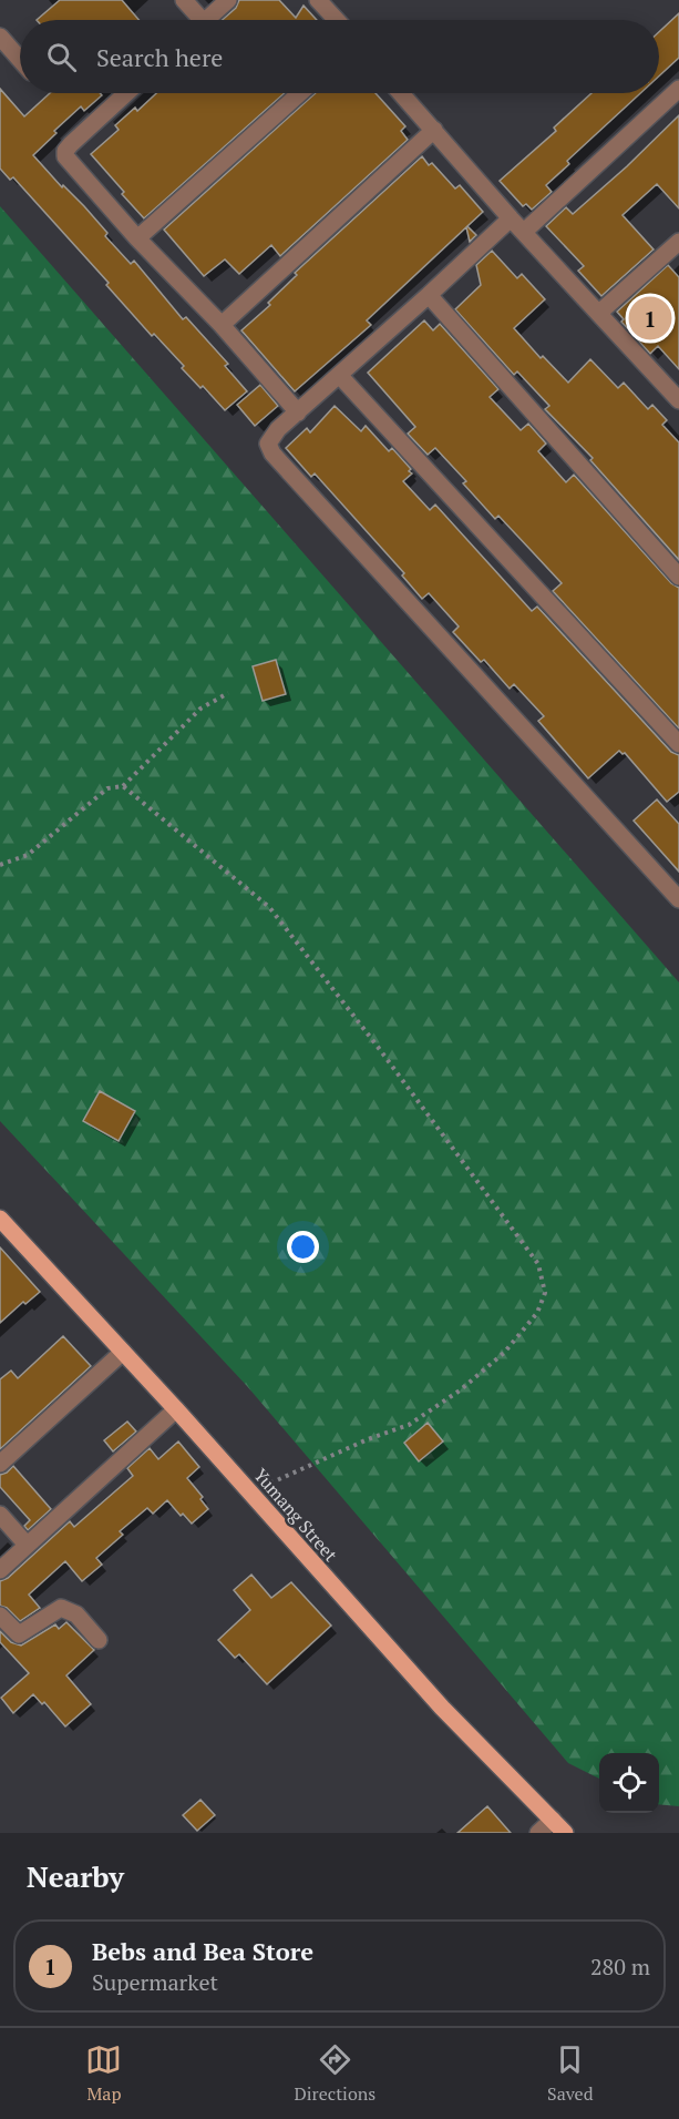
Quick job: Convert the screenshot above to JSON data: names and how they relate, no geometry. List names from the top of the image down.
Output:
{
  "streets": {
    "main road": ["Yumang Street"]
  },
  "page": {
    "search": "Search here",
    "pins": "1",
    "heading": "Nearby",
    "list": [
      {
        "mark": "1",
        "name": "Bebs and Bea Store",
        "note": "Supermarket",
        "value": "280 m"
      }
    ],
    "nav": ["Map", "Directions", "Saved"]
  }
}
